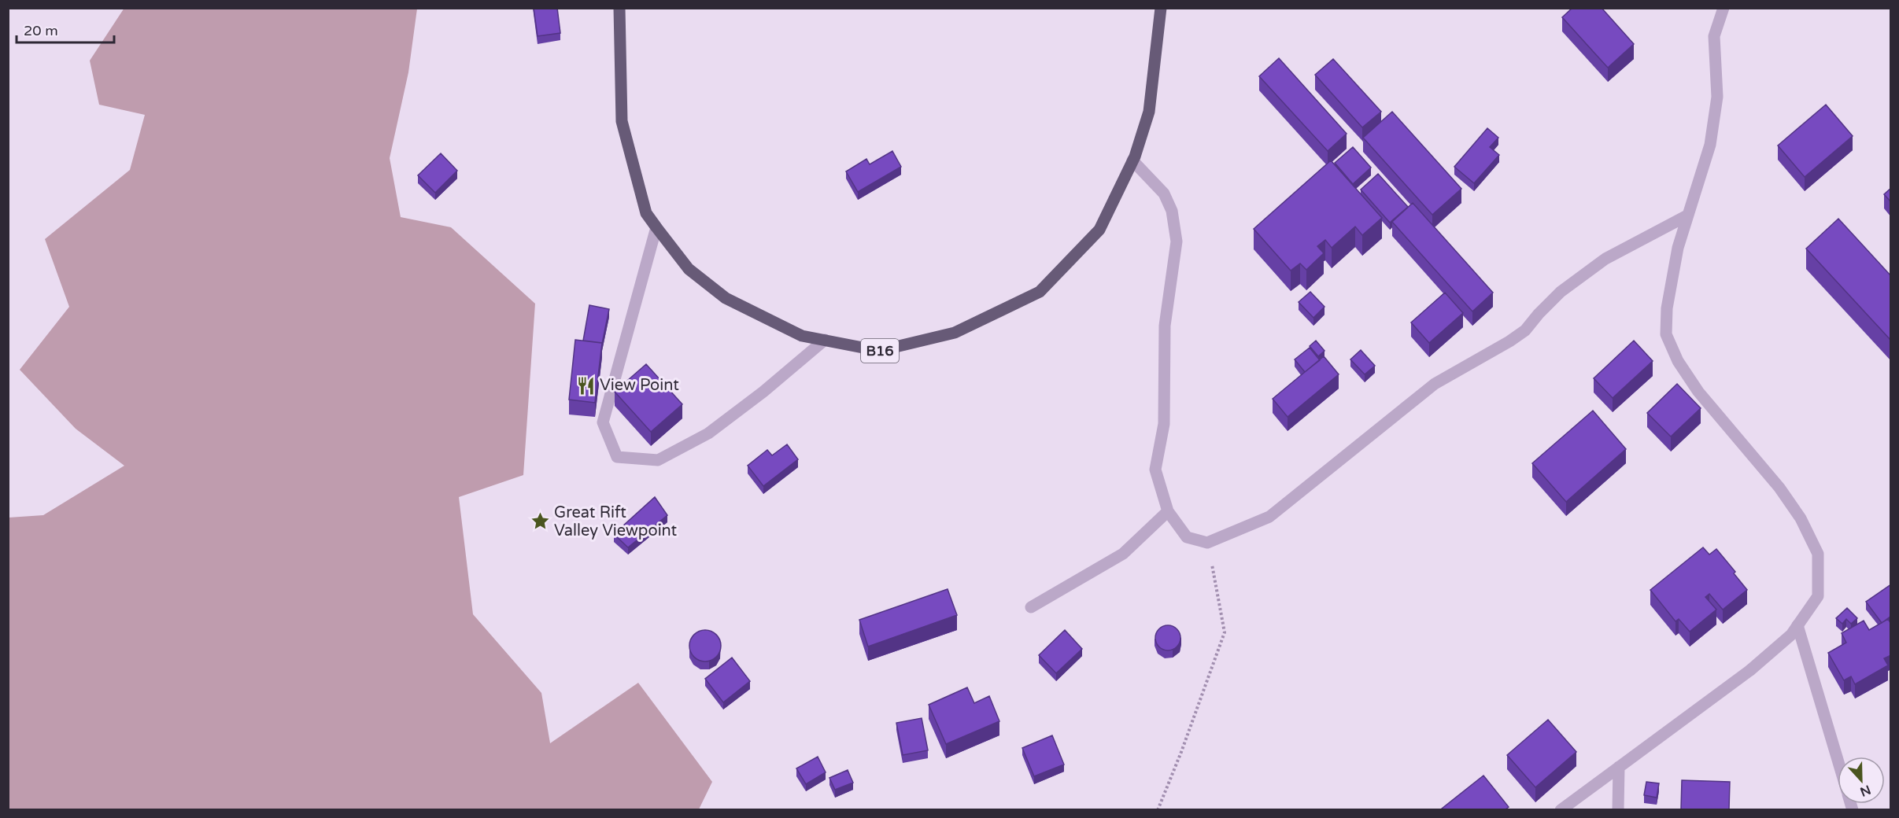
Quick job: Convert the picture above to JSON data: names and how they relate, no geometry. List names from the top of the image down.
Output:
{
  "streets": {
    "main road": ["B16"]
  },
  "places": {
    "restaurant": ["View Point"],
    "place": ["Great Rift Valley Viewpoint"]
  },
  "scale_bar": "20 m",
  "north": "bottom"
}
